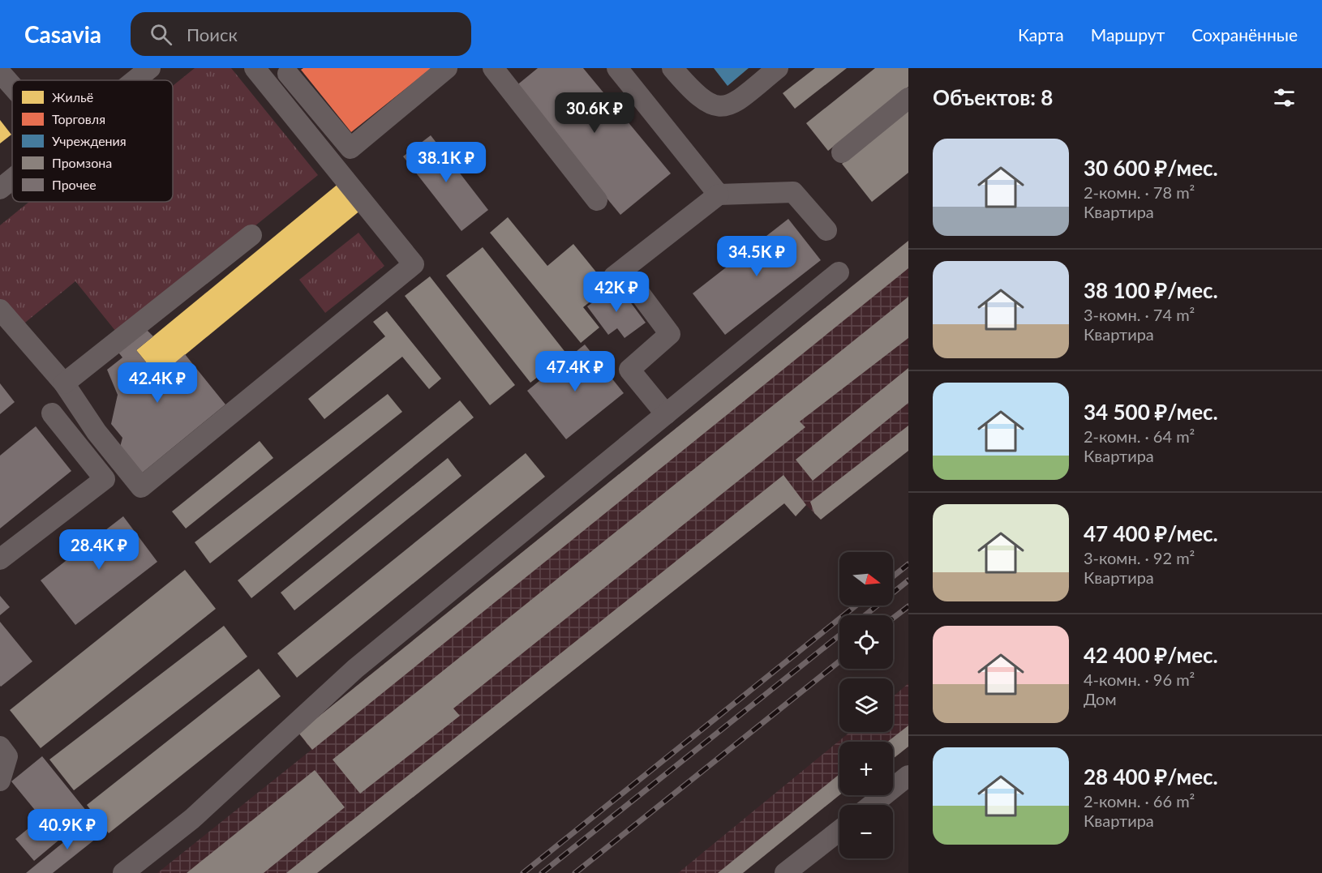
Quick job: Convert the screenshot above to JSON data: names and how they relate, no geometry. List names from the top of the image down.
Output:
{
  "legend": [
    "Жильё",
    "Торговля",
    "Учреждения",
    "Промзона",
    "Прочее"
  ],
  "north": "right",
  "page": {
    "header": "Casavia",
    "search": "Поиск",
    "nav": ["Карта", "Маршрут", "Сохранённые"],
    "heading": "Объектов: 8",
    "price": [
      "30.6K ₽",
      "38.1K ₽",
      "34.5K ₽",
      "42K ₽",
      "47.4K ₽",
      "42.4K ₽",
      "28.4K ₽",
      "40.9K ₽"
    ],
    "list": [
      {
        "name": "30 600 ₽/мес.",
        "note": "2-комн. · 78 m² · Квартира"
      },
      {
        "name": "38 100 ₽/мес.",
        "note": "3-комн. · 74 m² · Квартира"
      },
      {
        "name": "34 500 ₽/мес.",
        "note": "2-комн. · 64 m² · Квартира"
      },
      {
        "name": "47 400 ₽/мес.",
        "note": "3-комн. · 92 m² · Квартира"
      },
      {
        "name": "42 400 ₽/мес.",
        "note": "4-комн. · 96 m² · Дом"
      },
      {
        "name": "28 400 ₽/мес.",
        "note": "2-комн. · 66 m² · Квартира"
      }
    ],
    "map_buttons": ["+", "−"]
  }
}
